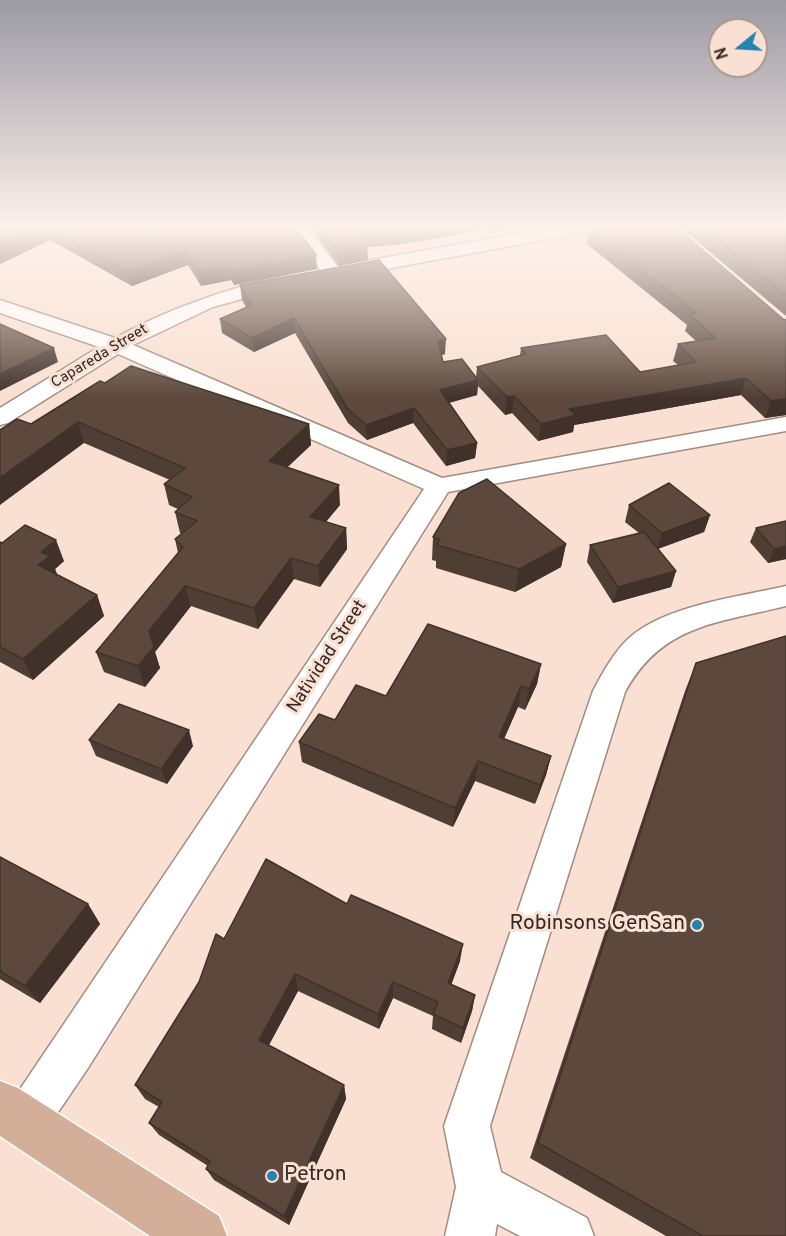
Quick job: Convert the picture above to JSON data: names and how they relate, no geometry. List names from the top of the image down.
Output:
{
  "streets": {
    "street": ["Capareda Street", "Natividad Street"]
  },
  "places": ["Robinsons GenSan", "Petron"],
  "north": "left"
}
